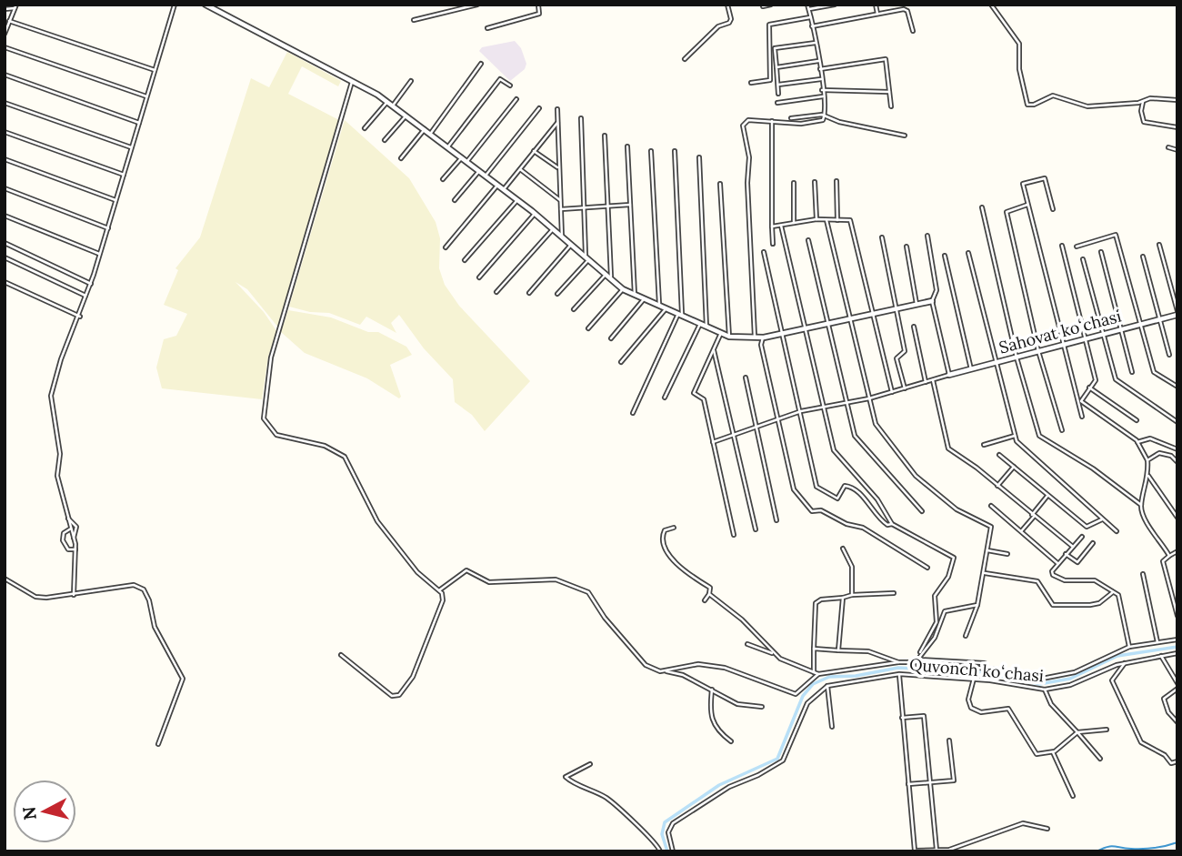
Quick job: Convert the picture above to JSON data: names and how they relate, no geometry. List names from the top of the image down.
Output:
{
  "streets": {
    "street": ["Sahovat koʻchasi", "Quvonch koʻchasi"]
  },
  "north": "left"
}
